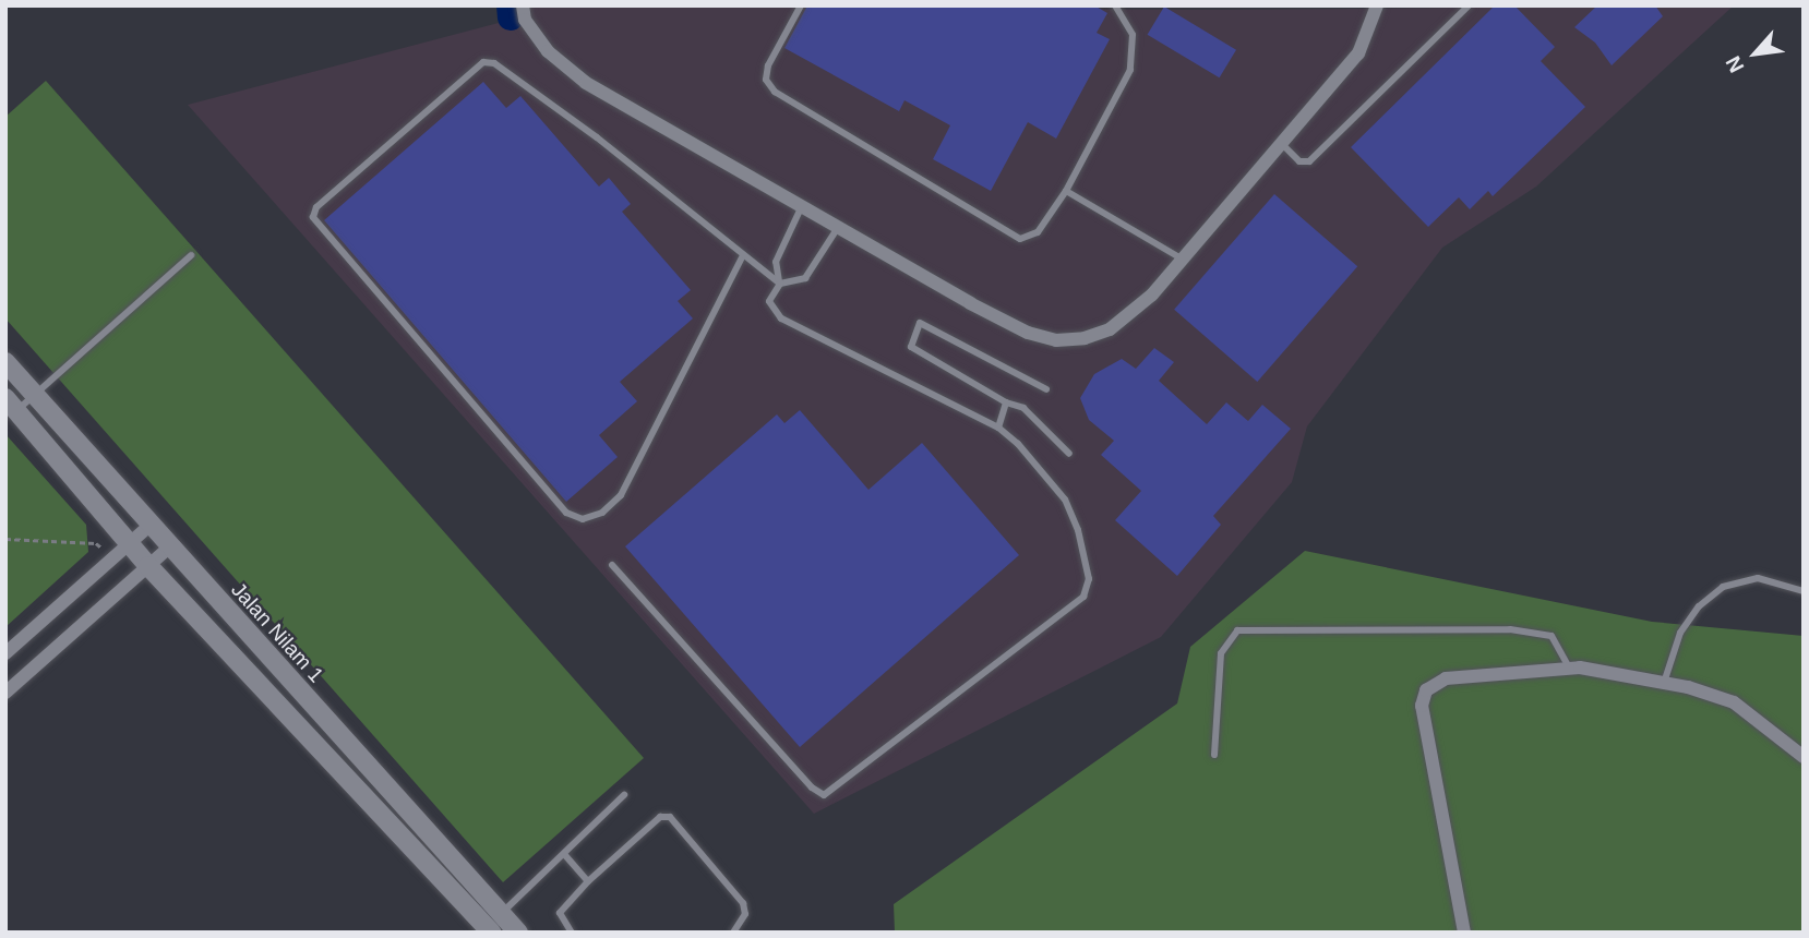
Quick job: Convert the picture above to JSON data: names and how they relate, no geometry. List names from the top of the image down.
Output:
{
  "streets": {
    "main road": ["Jalan Nilam 1"]
  },
  "north": "bottom left"
}
